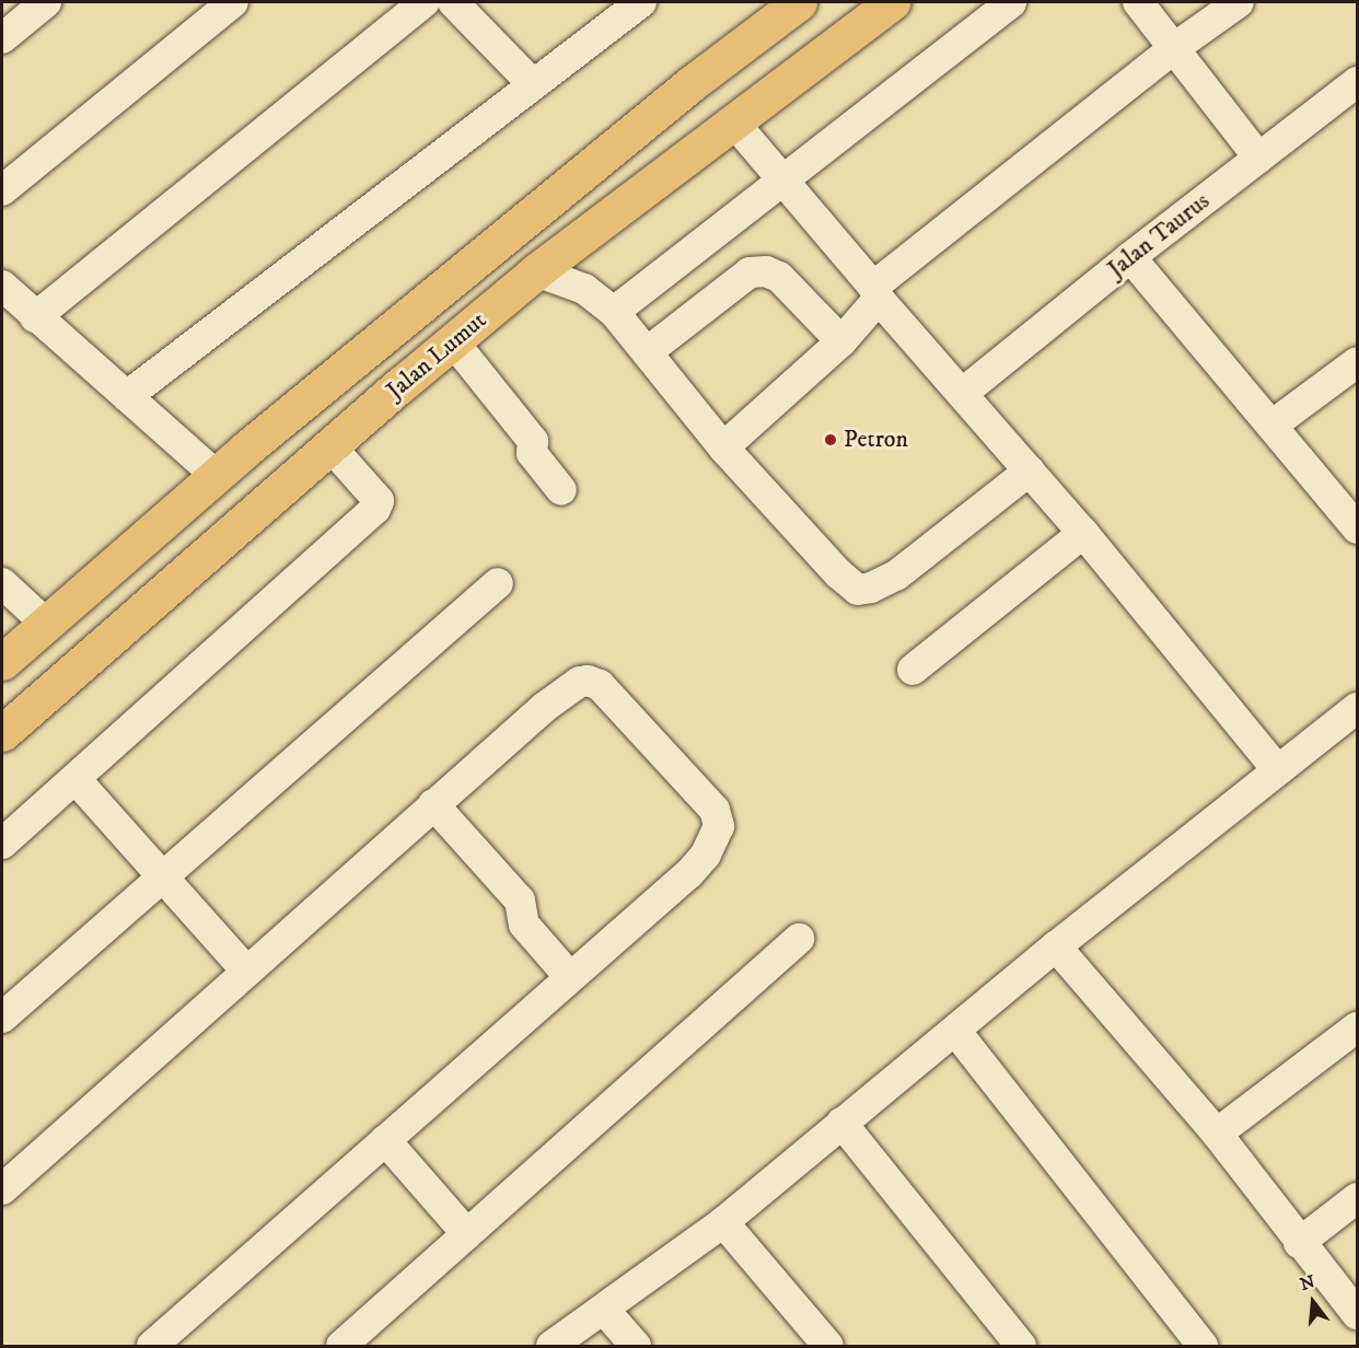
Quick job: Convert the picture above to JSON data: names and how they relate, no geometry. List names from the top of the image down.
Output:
{
  "streets": {
    "main road": ["Jalan Lumut"],
    "street": ["Jalan Taurus"]
  },
  "places": ["Petron"],
  "north": "top"
}
